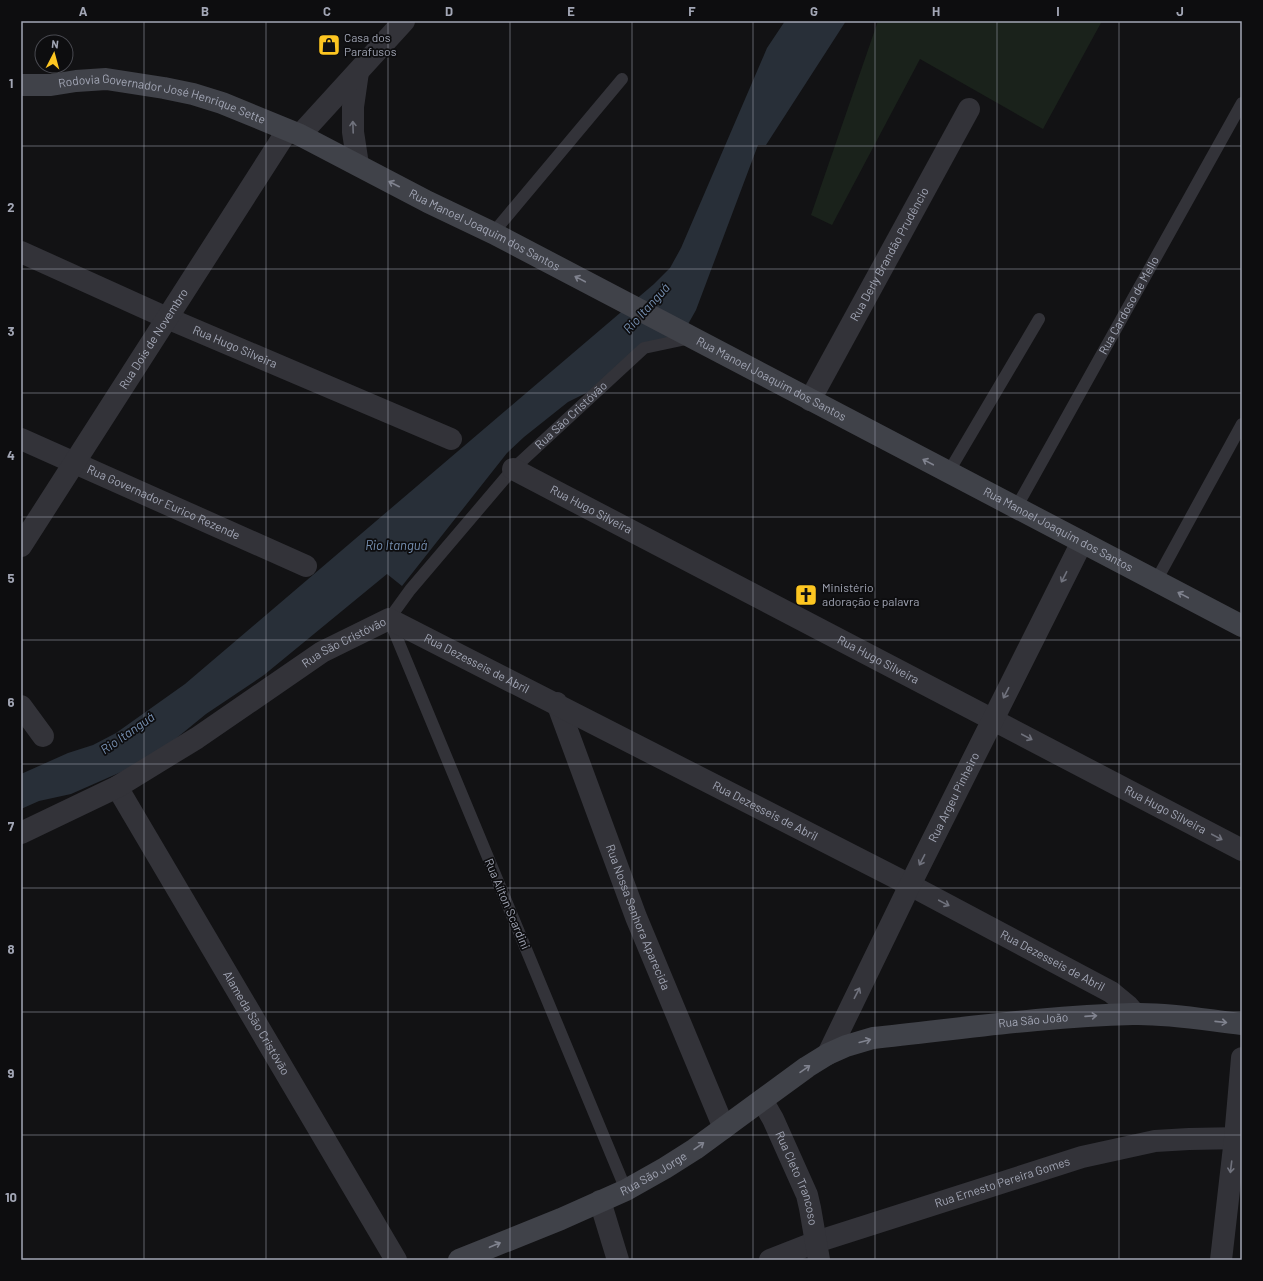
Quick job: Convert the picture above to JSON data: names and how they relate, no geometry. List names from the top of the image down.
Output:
{
  "streets": {
    "main road": [
      "Rodovia Governador José Henrique Sette",
      "Rua Manoel Joaquim dos Santos",
      "Rua São João",
      "Rua São Jorge"
    ],
    "street": [
      "Rua Derly Brandão Prudêncio",
      "Rua Dois de Novembro",
      "Rua Hugo Silveira",
      "Rua São Cristóvão",
      "Rua Governador Eurico Rezende",
      "Rua Dezesseis de Abril",
      "Rua Argeu Pinheiro",
      "Rua Nossa Senhora Aparecida",
      "Alameda São Cristóvão",
      "Rua Cleto Trancoso",
      "Rua Ernesto Pereira Gomes"
    ],
    "lane": ["Rua Cardoso de Mello", "Rua Aílton Scardini"]
  },
  "crossings": [
    ["Rodovia Governador José Henrique Sette", "Rua Manoel Joaquim dos Santos"],
    ["Rodovia Governador José Henrique Sette", "Rua Dois de Novembro"],
    ["Rua Manoel Joaquim dos Santos", "Rua Derly Brandão Prudêncio"],
    ["Rua Manoel Joaquim dos Santos", "Rua Cardoso de Mello"],
    ["Rua Manoel Joaquim dos Santos", "Rua Dois de Novembro"],
    ["Rua Manoel Joaquim dos Santos", "Rua São Cristóvão"],
    ["Rua Manoel Joaquim dos Santos", "Rua Argeu Pinheiro"],
    ["Rua Dois de Novembro", "Rua Hugo Silveira"],
    ["Rua Dois de Novembro", "Rua Governador Eurico Rezende"],
    ["Rua Hugo Silveira", "Rua São Cristóvão"],
    ["Rua Hugo Silveira", "Rua Argeu Pinheiro"],
    ["Rua São Cristóvão", "Rua Dezesseis de Abril"],
    ["Rua São Cristóvão", "Rua Aílton Scardini"],
    ["Rua São Cristóvão", "Alameda São Cristóvão"],
    ["Rua Dezesseis de Abril", "Rua Argeu Pinheiro"],
    ["Rua Dezesseis de Abril", "Rua Aílton Scardini"],
    ["Rua Dezesseis de Abril", "Rua Nossa Senhora Aparecida"],
    ["Rua Dezesseis de Abril", "Rua São João"],
    ["Rua Argeu Pinheiro", "Rua São João"],
    ["Rua Argeu Pinheiro", "Rua São Jorge"],
    ["Rua Aílton Scardini", "Rua São Jorge"],
    ["Rua Nossa Senhora Aparecida", "Rua São Jorge"],
    ["Rua São João", "Rua São Jorge"],
    ["Rua São Jorge", "Rua Cleto Trancoso"],
    ["Rua Cleto Trancoso", "Rua Ernesto Pereira Gomes"]
  ],
  "one_way": ["Rua Manoel Joaquim dos Santos", "Rua São João", "Rua São Jorge"],
  "water": ["Rio Itanguá"],
  "places": {
    "shop": ["Casa dos Parafusos"],
    "church": ["Ministério adoração e palavra"]
  },
  "north": "top",
  "grid": {
    "columns": [
      "A",
      "B",
      "C",
      "D",
      "E",
      "F",
      "G",
      "H",
      "I",
      "J"
    ],
    "rows": [
      "1",
      "2",
      "3",
      "4",
      "5",
      "6",
      "7",
      "8",
      "9",
      "10"
    ]
  }
}
